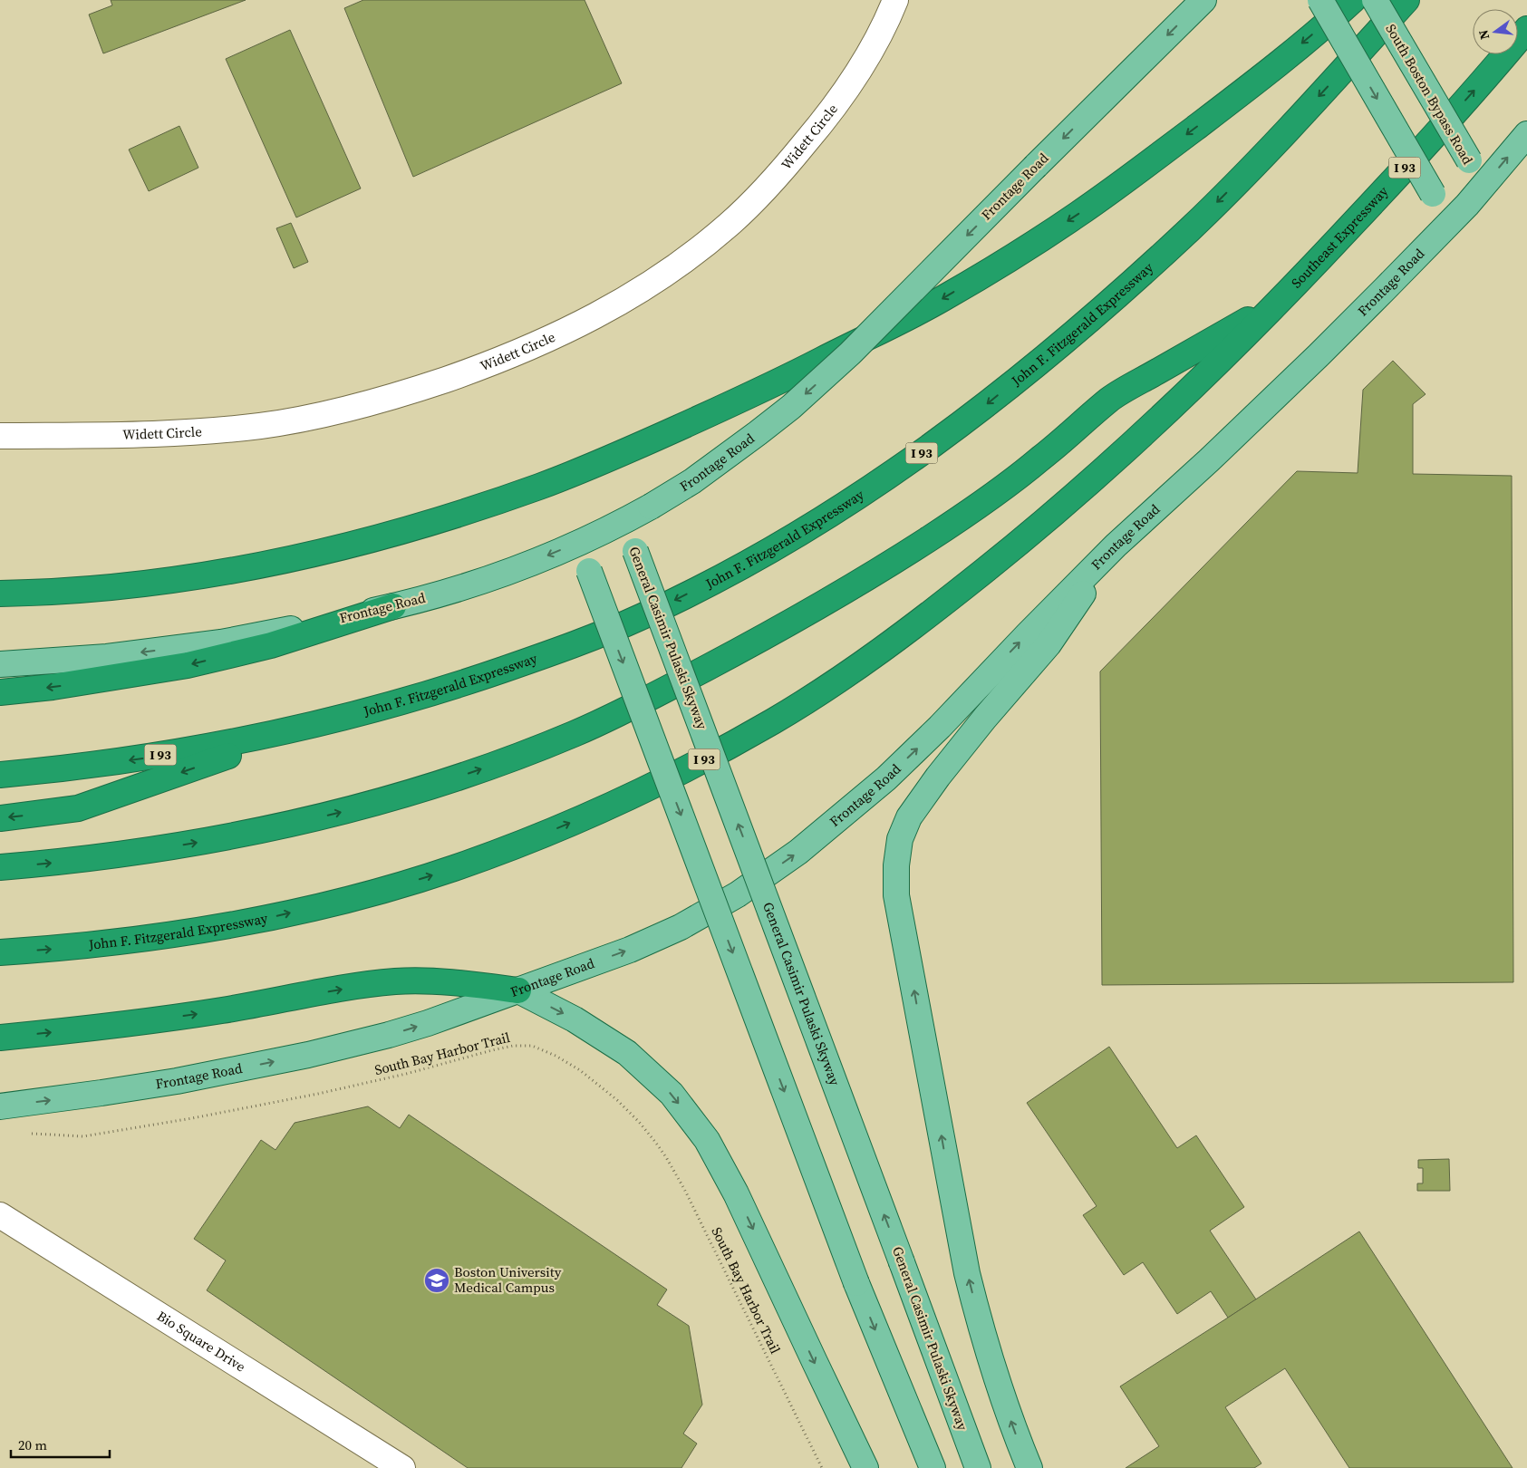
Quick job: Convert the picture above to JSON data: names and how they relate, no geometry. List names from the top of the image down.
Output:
{
  "streets": {
    "highway": ["I 93", "Southeast Expressway", "John F. Fitzgerald Expressway"],
    "main road": ["South Boston Bypass Road", "Frontage Road", "General Casimir Pulaski Skyway"],
    "street": ["Widett Circle", "Bio Square Drive"],
    "path": ["South Bay Harbor Trail"]
  },
  "crossings": [
    ["South Boston Bypass Road", "Frontage Road"],
    ["Frontage Road", "General Casimir Pulaski Skyway"],
    ["Southeast Expressway", "John F. Fitzgerald Expressway"]
  ],
  "one_way": ["Southeast Expressway"],
  "places": {
    "school or university": ["Boston University Medical Campus"]
  },
  "scale_bar": "20 m",
  "north": "left"
}
